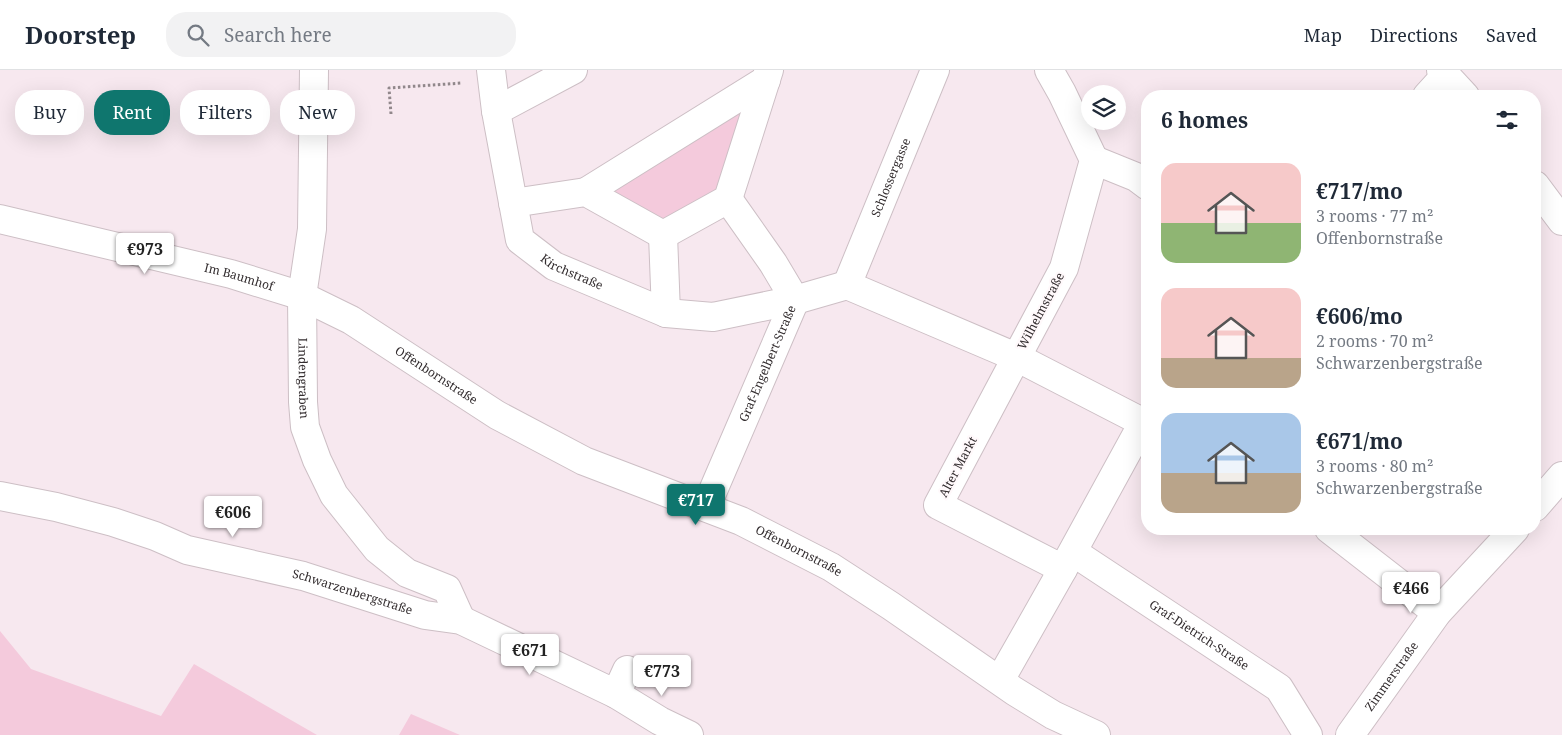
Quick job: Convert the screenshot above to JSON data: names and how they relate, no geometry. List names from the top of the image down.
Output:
{
  "streets": {
    "street": [
      "Schlossergasse",
      "Kirchstraße",
      "Im Baumhof",
      "Wilhelmstraße",
      "Graf-Engelbert-Straße",
      "Offenbornstraße",
      "Lindengraben",
      "Alter Markt",
      "Schwarzenbergstraße",
      "Graf-Dietrich-Straße",
      "Zimmerstraße"
    ]
  },
  "crossings": [
    ["Schlossergasse", "Graf-Engelbert-Straße"],
    ["Kirchstraße", "Graf-Engelbert-Straße"],
    ["Im Baumhof", "Offenbornstraße"],
    ["Im Baumhof", "Lindengraben"],
    ["Wilhelmstraße", "Alter Markt"],
    ["Graf-Engelbert-Straße", "Offenbornstraße"],
    ["Offenbornstraße", "Lindengraben"],
    ["Lindengraben", "Schwarzenbergstraße"],
    ["Alter Markt", "Graf-Dietrich-Straße"]
  ],
  "page": {
    "header": "Doorstep",
    "search": "Search here",
    "nav": ["Map", "Directions", "Saved"],
    "chip": [
      "Buy",
      "Rent",
      "Filters",
      "New"
    ],
    "heading": "6 homes",
    "list": [
      {
        "name": "€717/mo",
        "note": "3 rooms · 77 m² · Offenbornstraße"
      },
      {
        "name": "€606/mo",
        "note": "2 rooms · 70 m² · Schwarzenbergstraße"
      },
      {
        "name": "€671/mo",
        "note": "3 rooms · 80 m² · Schwarzenbergstraße"
      }
    ],
    "price": [
      "€973",
      "€717",
      "€606",
      "€466",
      "€671",
      "€773"
    ]
  }
}
